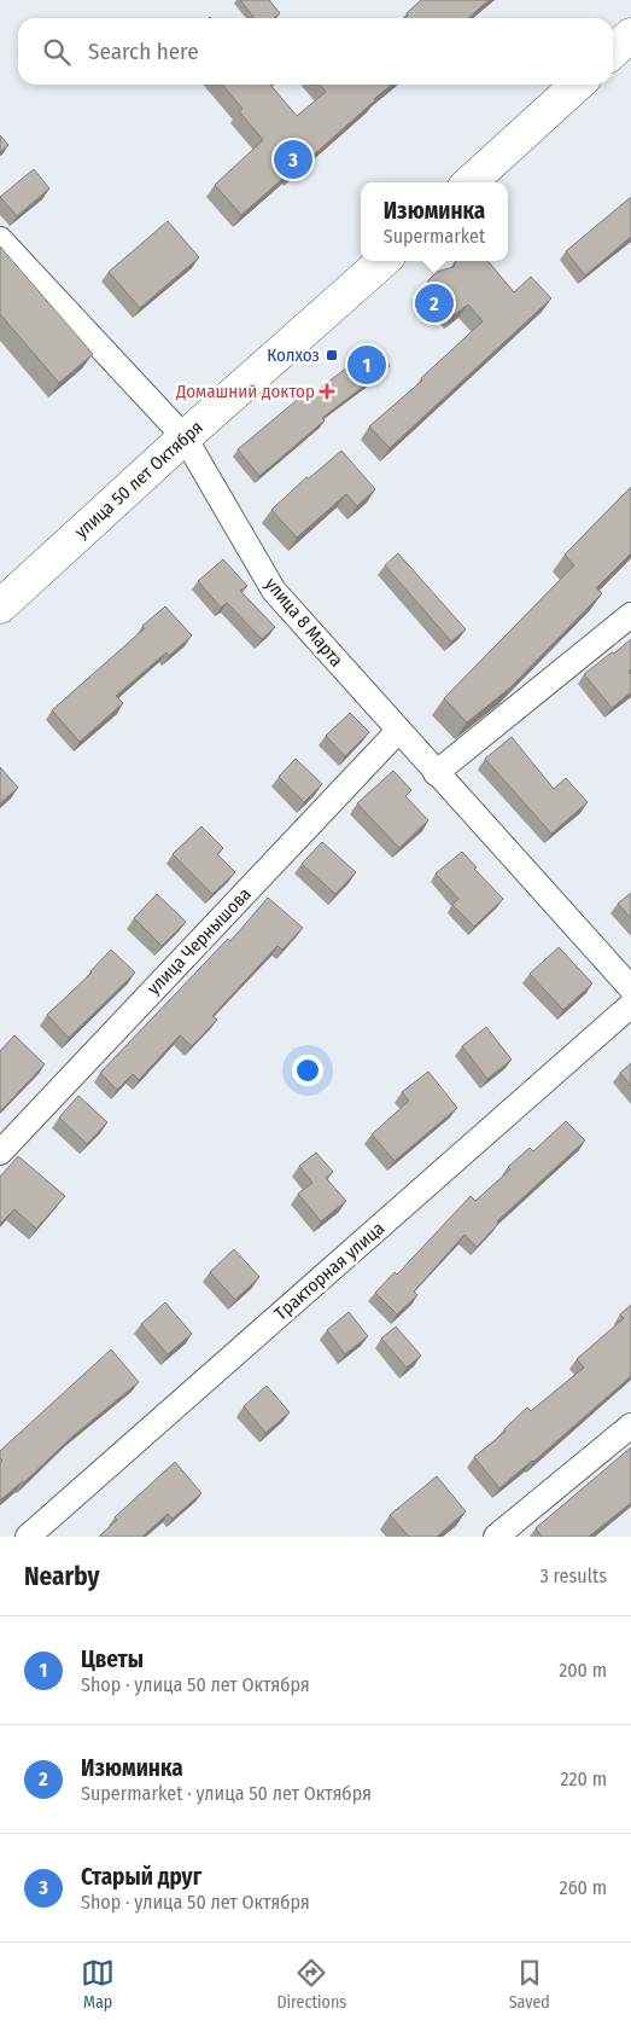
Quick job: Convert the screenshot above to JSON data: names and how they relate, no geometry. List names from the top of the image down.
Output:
{
  "streets": {
    "main road": ["улица 50 лет Октября"],
    "street": ["улица 8 Марта", "улица Чернышова", "Тракторная улица"]
  },
  "crossings": [
    ["улица 50 лет Октября", "улица 8 Марта"],
    ["улица 8 Марта", "улица Чернышова"]
  ],
  "places": {
    "transit": ["Колхоз"],
    "health": ["Домашний доктор"]
  },
  "page": {
    "search": "Search here",
    "pins": ["3", "2", "1"],
    "popup": ["Изюминка", "Supermarket"],
    "heading": ["Nearby", "3 results"],
    "list": [
      {
        "mark": "1",
        "name": "Цветы",
        "note": "Shop · улица 50 лет Октября",
        "value": "200 m"
      },
      {
        "mark": "2",
        "name": "Изюминка",
        "note": "Supermarket · улица 50 лет Октября",
        "value": "220 m"
      },
      {
        "mark": "3",
        "name": "Старый друг",
        "note": "Shop · улица 50 лет Октября",
        "value": "260 m"
      }
    ],
    "nav": ["Map", "Directions", "Saved"]
  }
}
